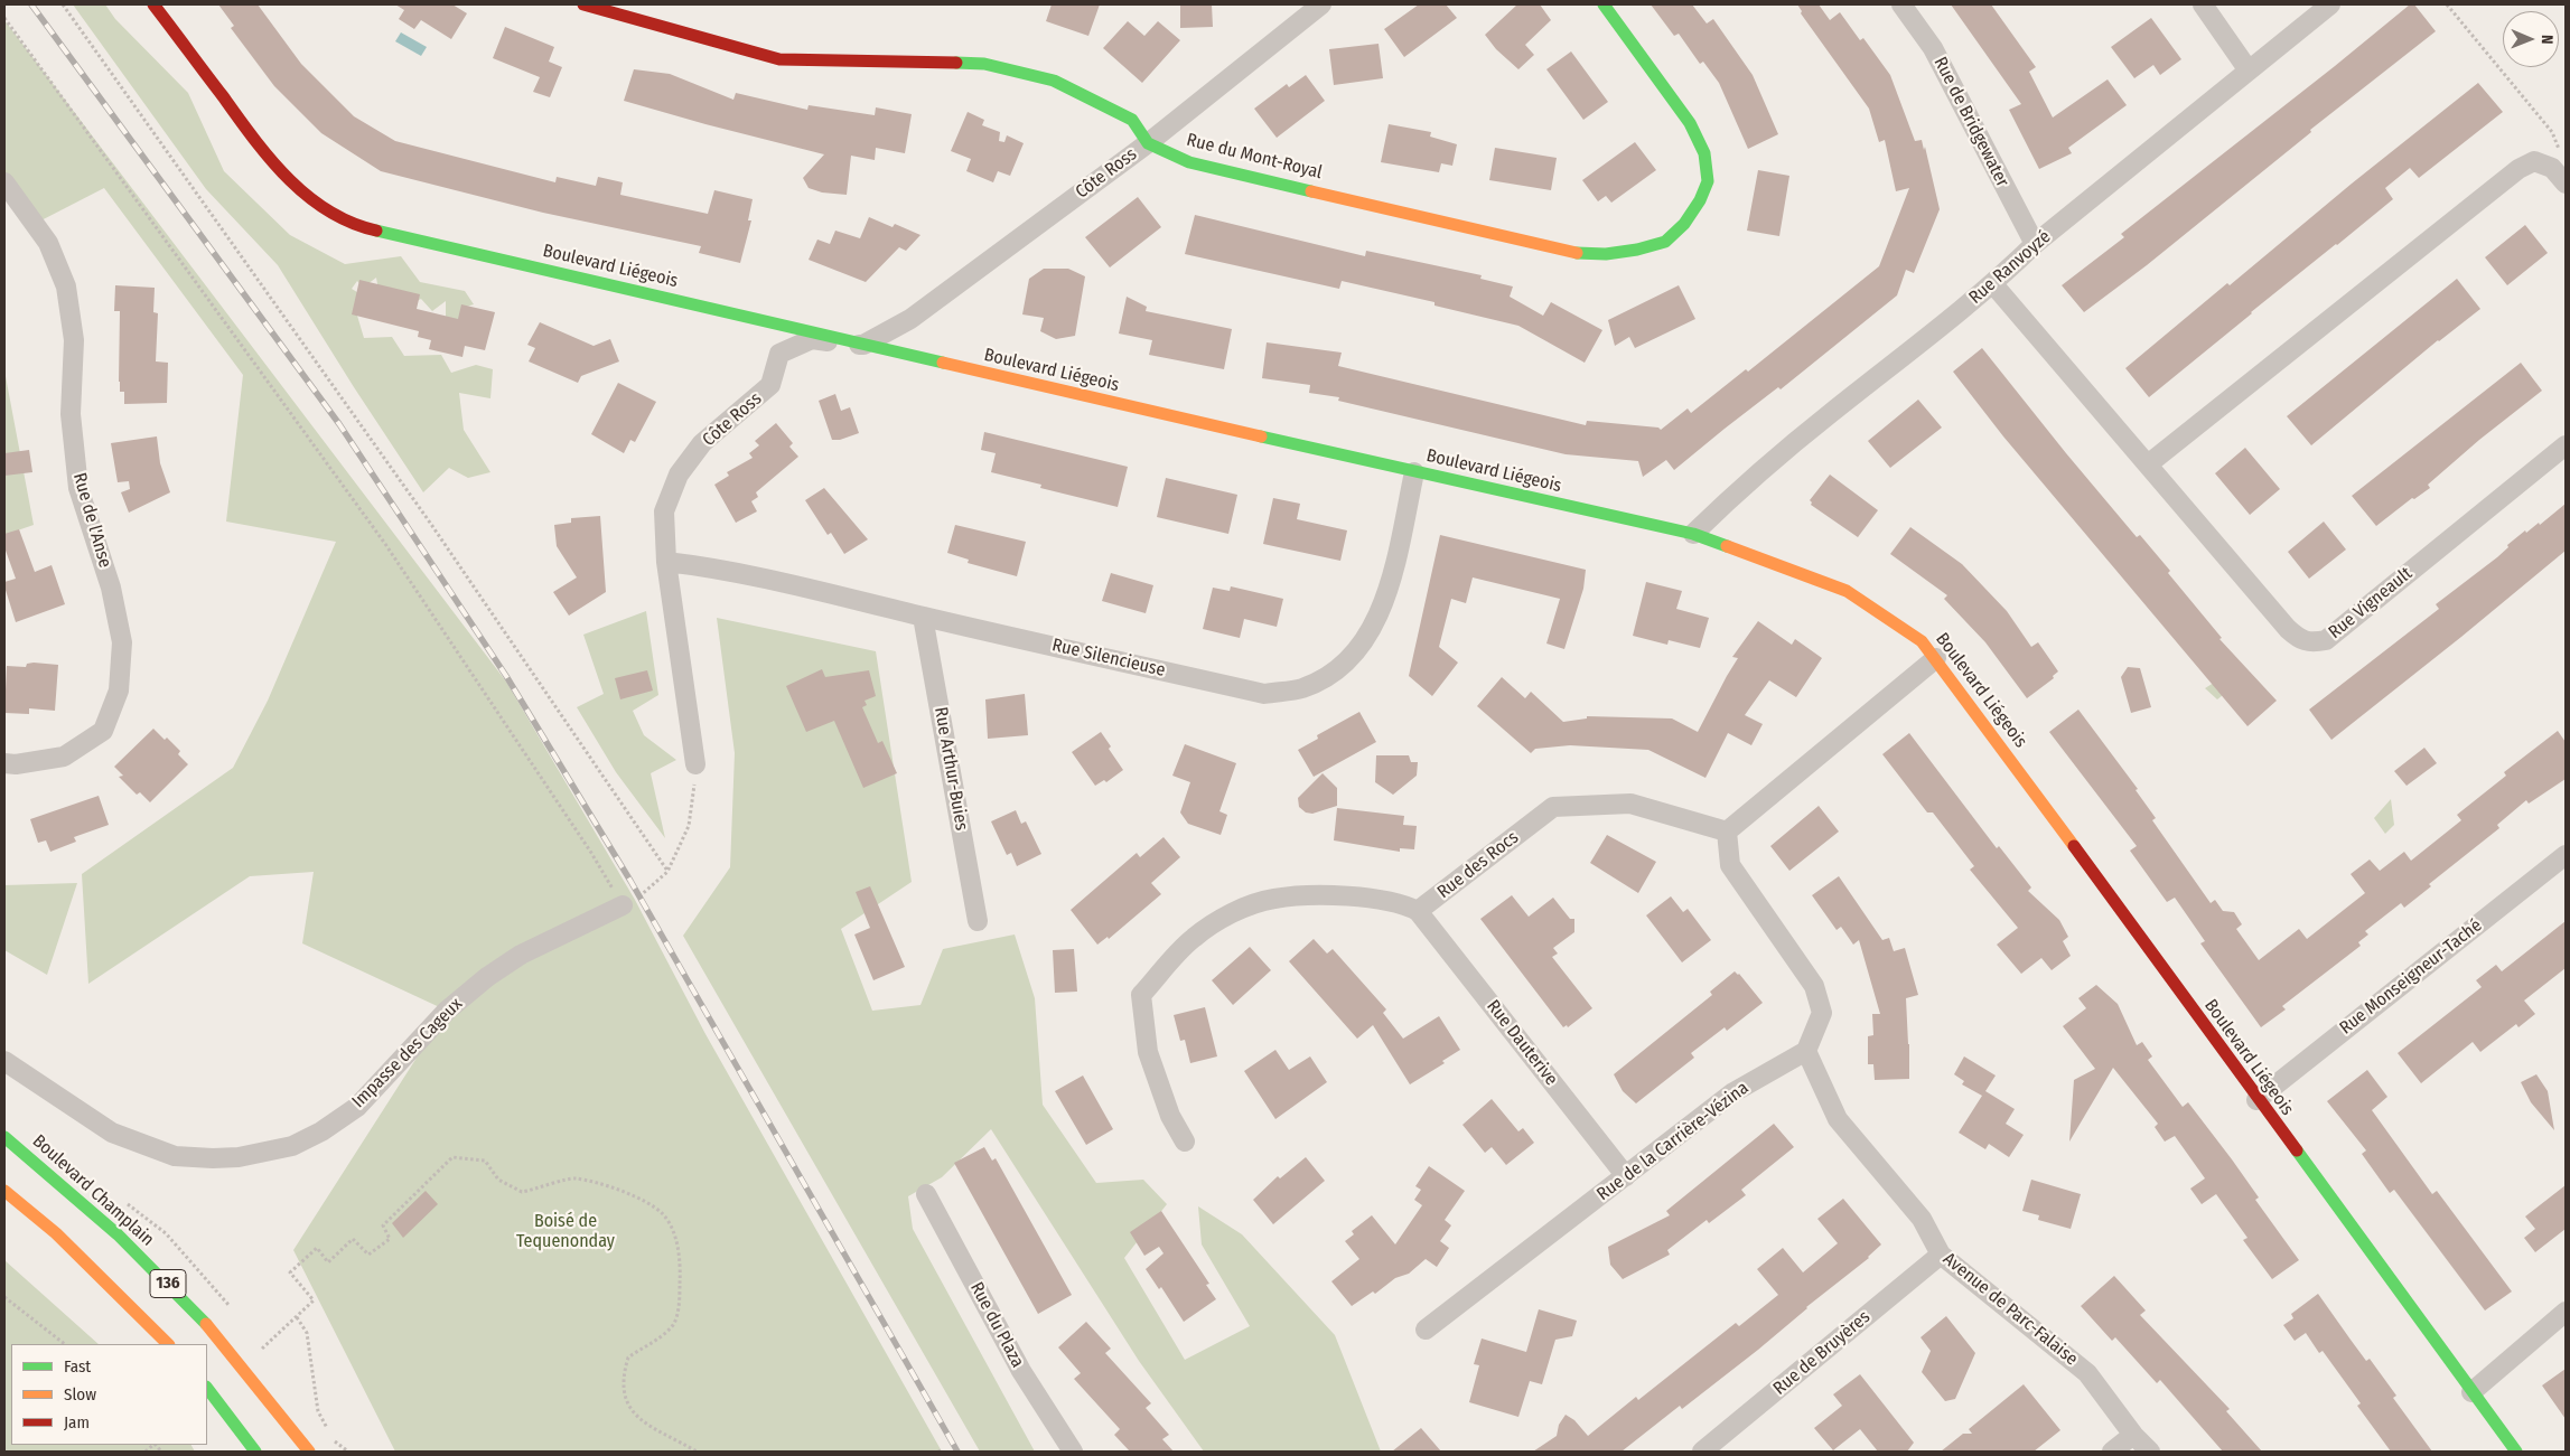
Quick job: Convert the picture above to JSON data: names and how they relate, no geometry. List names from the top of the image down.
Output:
{
  "streets": {
    "street": [
      "Rue de Bridgewater",
      "Rue du Mont-Royal",
      "Côte Ross",
      "Boulevard Liégeois",
      "Rue Ranvoyzé",
      "Rue de l'Anse",
      "Rue Vigneault",
      "Rue Silencieuse",
      "Rue Arthur-Buies",
      "Rue des Rocs",
      "Rue Monseigneur-Taché",
      "Rue Dauterive",
      "Impasse des Cageux",
      "Rue de la Carrière-Vézina",
      "Boulevard Champlain",
      "136",
      "Avenue de Parc-Falaise",
      "Rue du Plaza",
      "Rue de Bruyères"
    ]
  },
  "crossings": [
    ["Rue de Bridgewater", "Rue Ranvoyzé"],
    ["Rue du Mont-Royal", "Côte Ross"],
    ["Côte Ross", "Boulevard Liégeois"],
    ["Côte Ross", "Rue Silencieuse"],
    ["Boulevard Liégeois", "Rue Ranvoyzé"],
    ["Boulevard Liégeois", "Rue Silencieuse"],
    ["Boulevard Liégeois", "Rue Monseigneur-Taché"],
    ["Rue Ranvoyzé", "Rue Vigneault"],
    ["Rue Silencieuse", "Rue Arthur-Buies"],
    ["Rue des Rocs", "Rue Dauterive"],
    ["Rue Dauterive", "Rue de la Carrière-Vézina"],
    ["Rue de la Carrière-Vézina", "Avenue de Parc-Falaise"],
    ["Avenue de Parc-Falaise", "Rue de Bruyères"]
  ],
  "parks": ["Boisé de Tequenonday"],
  "legend": ["Fast", "Slow", "Jam"],
  "north": "right"
}
